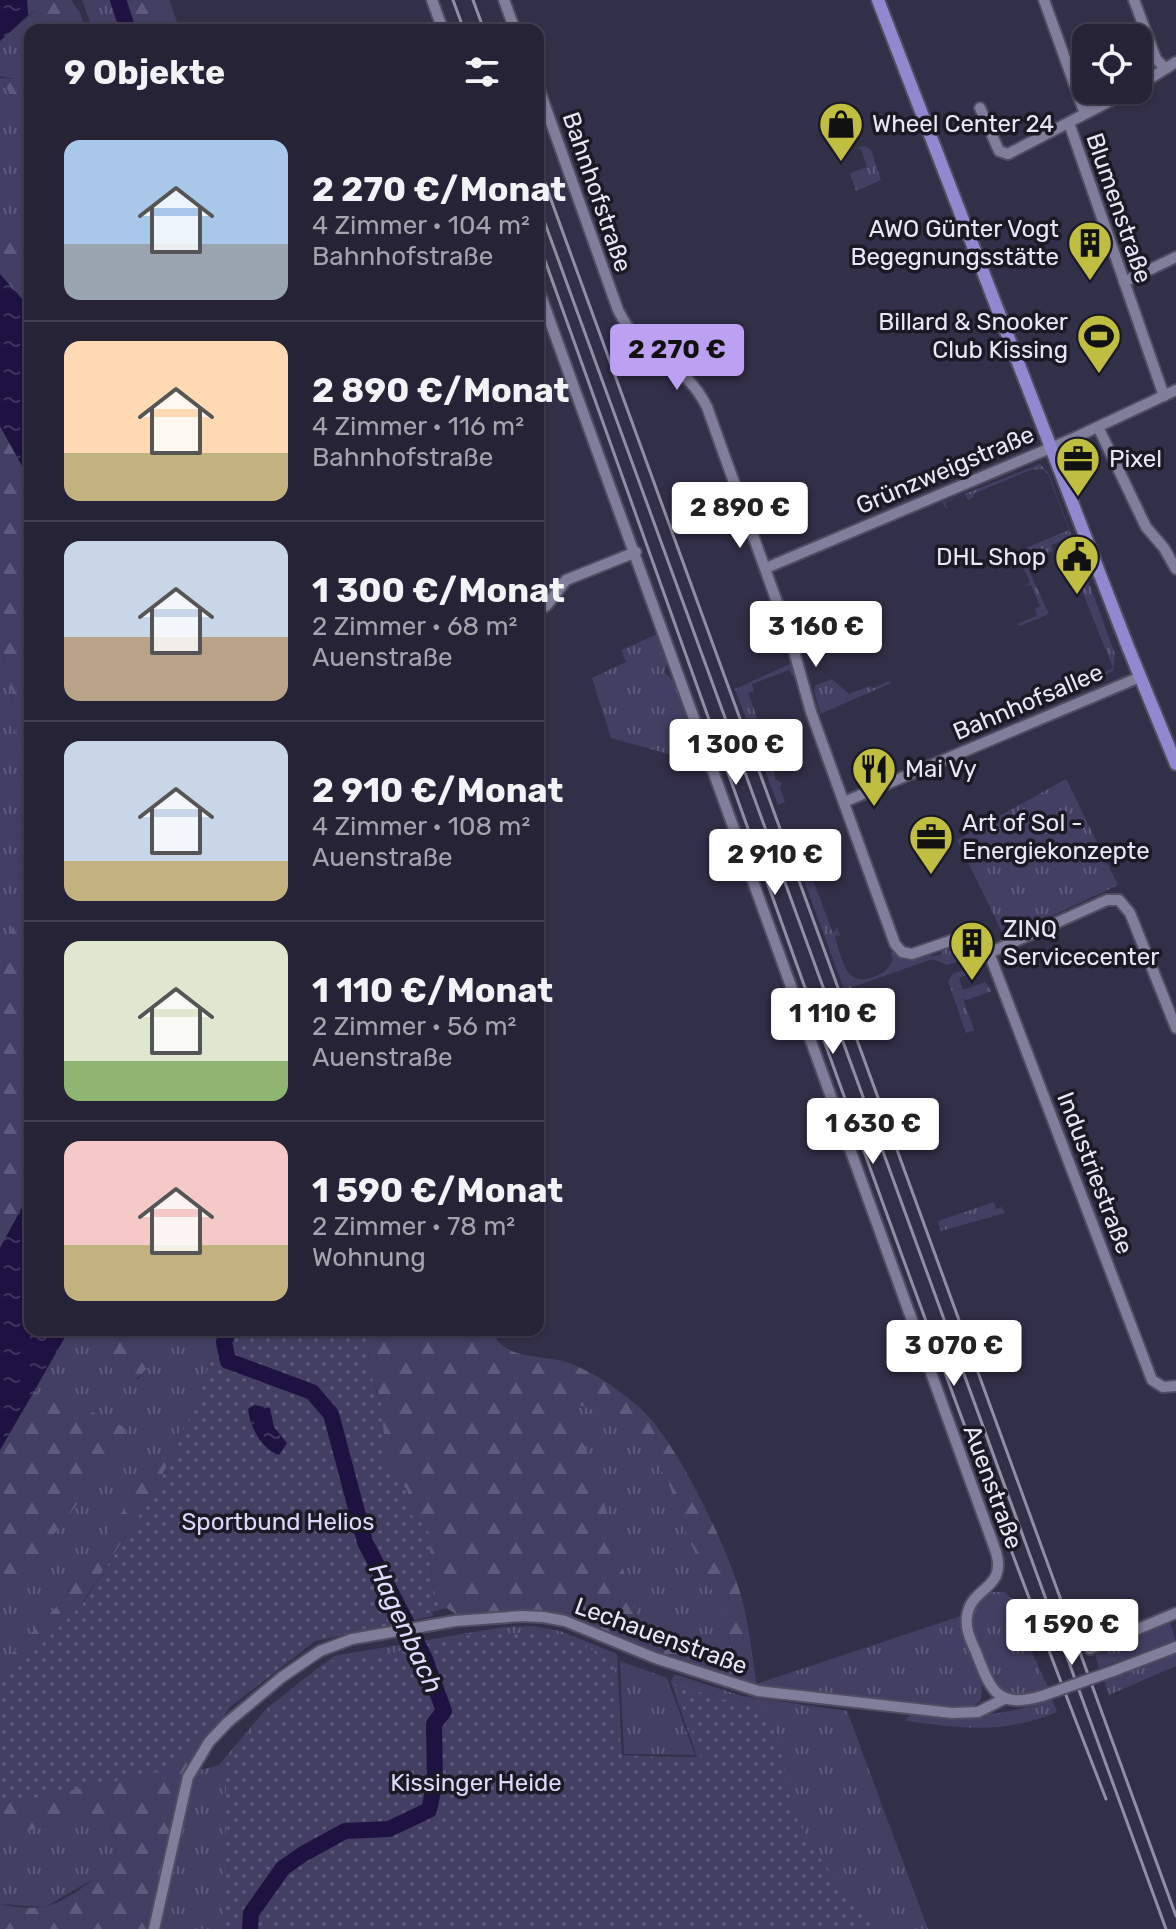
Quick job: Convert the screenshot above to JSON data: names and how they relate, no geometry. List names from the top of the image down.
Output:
{
  "streets": {
    "street": [
      "Bahnhofstraße",
      "Blumenstraße",
      "Grünzweigstraße",
      "Bahnhofsallee",
      "Industriestraße",
      "Auenstraße",
      "Lechauenstraße"
    ]
  },
  "crossings": [
    ["Bahnhofstraße", "Grünzweigstraße"],
    ["Bahnhofstraße", "Bahnhofsallee"],
    ["Bahnhofstraße", "Industriestraße"],
    ["Blumenstraße", "Grünzweigstraße"],
    ["Auenstraße", "Lechauenstraße"]
  ],
  "water": ["Hagenbach"],
  "parks": ["Sportbund Helios", "Kissinger Heide"],
  "places": {
    "shop": ["Wheel Center 24"],
    "building": ["AWO Günter Vogt Begegnungsstätte", "ZINQ Servicecenter"],
    "sports": ["Billard & Snooker Club Kissing"],
    "office": ["Pixel", "Art of Sol - Energiekonzepte"],
    "public building": ["DHL Shop"],
    "restaurant": ["Mai Vy"]
  },
  "page": {
    "heading": "9 Objekte",
    "list": [
      {
        "name": "2 270 €/Monat",
        "note": "4 Zimmer · 104 m² · Bahnhofstraße"
      },
      {
        "name": "2 890 €/Monat",
        "note": "4 Zimmer · 116 m² · Bahnhofstraße"
      },
      {
        "name": "1 300 €/Monat",
        "note": "2 Zimmer · 68 m² · Auenstraße"
      },
      {
        "name": "2 910 €/Monat",
        "note": "4 Zimmer · 108 m² · Auenstraße"
      },
      {
        "name": "1 110 €/Monat",
        "note": "2 Zimmer · 56 m² · Auenstraße"
      },
      {
        "name": "1 590 €/Monat",
        "note": "2 Zimmer · 78 m² · Wohnung"
      }
    ],
    "price": [
      "2 270 €",
      "2 890 €",
      "3 160 €",
      "1 300 €",
      "2 910 €",
      "1 110 €",
      "1 630 €",
      "3 070 €",
      "1 590 €"
    ]
  }
}
